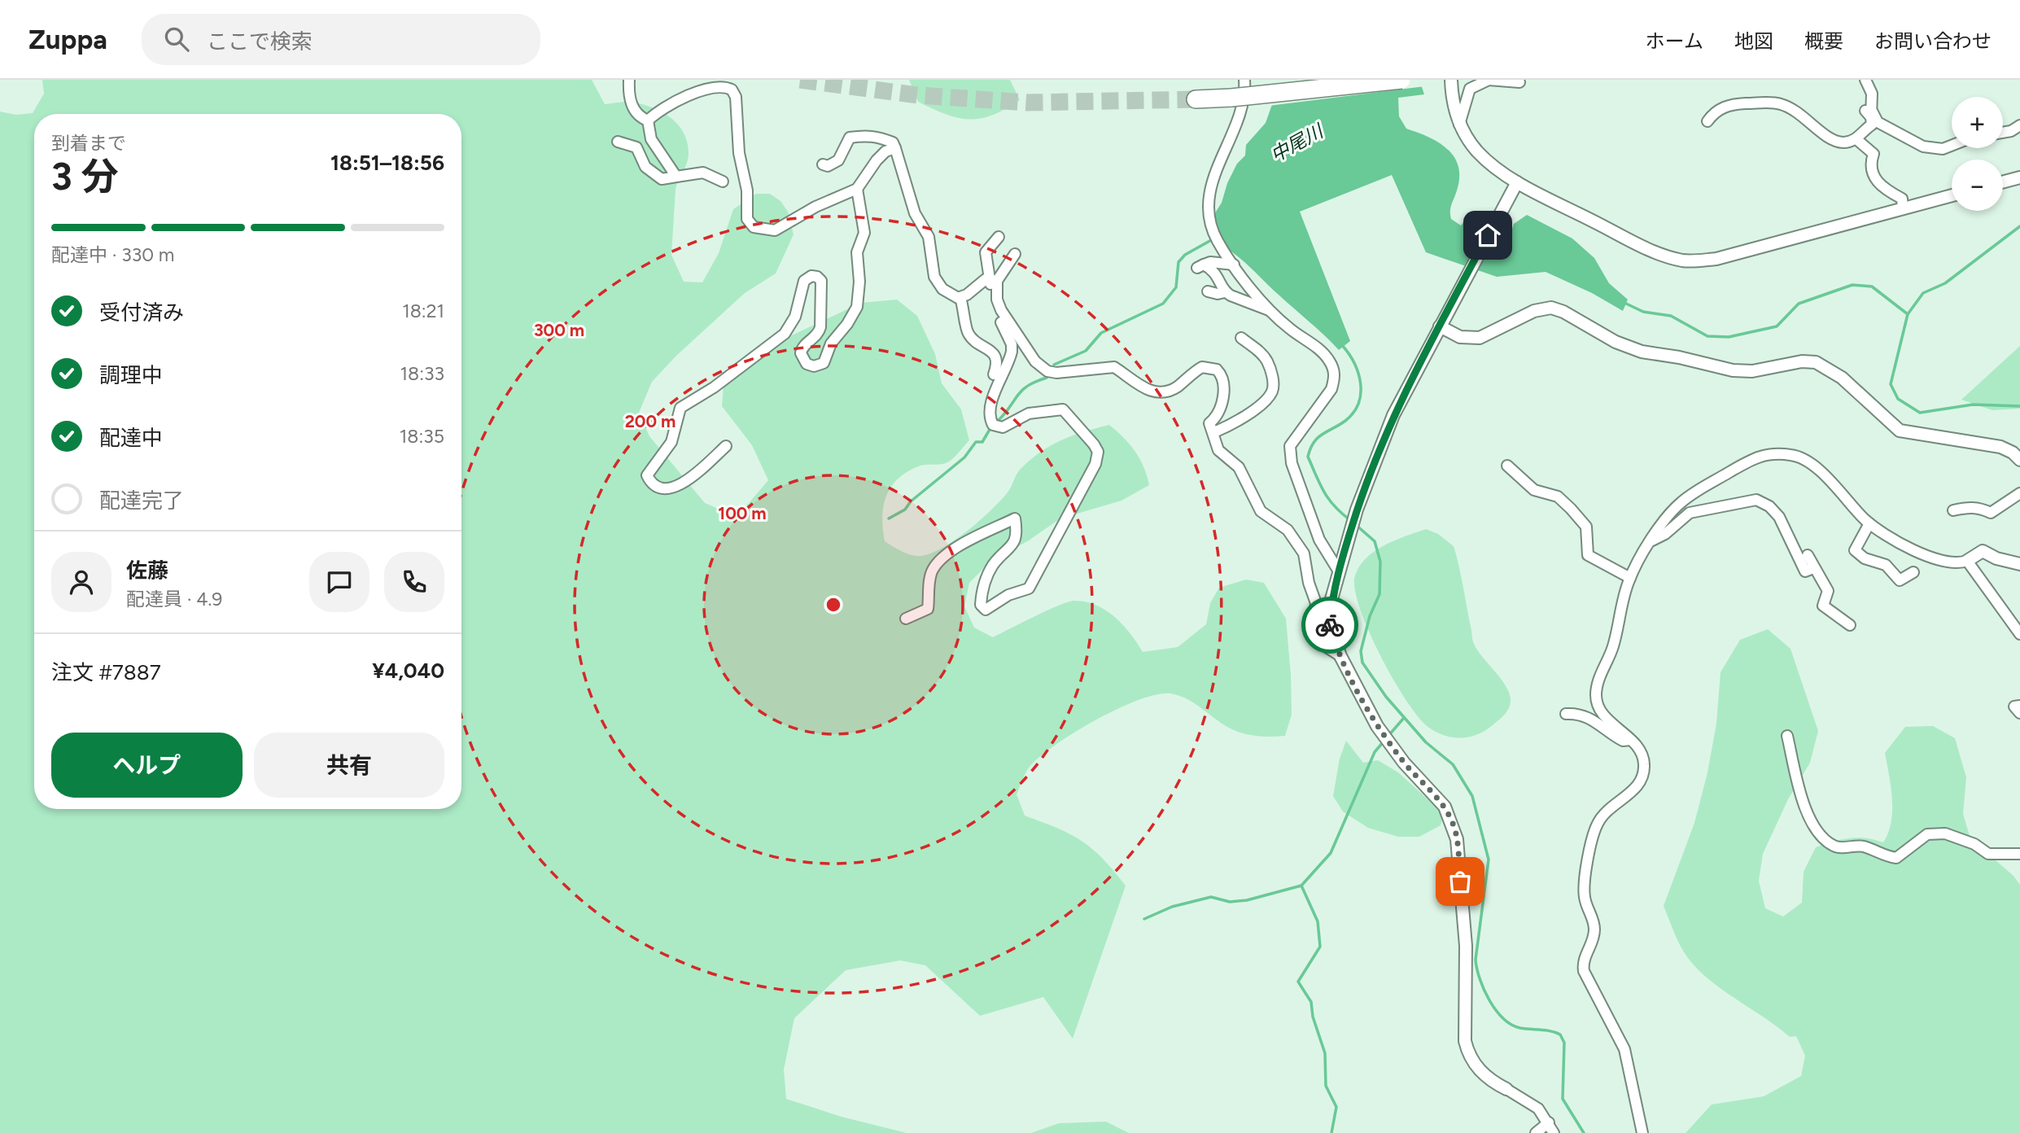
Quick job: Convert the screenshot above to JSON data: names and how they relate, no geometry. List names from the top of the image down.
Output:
{
  "water": ["中尾川"],
  "page": {
    "header": "Zuppa",
    "search": "ここで検索",
    "nav": [
      "ホーム",
      "地図",
      "概要",
      "お問い合わせ"
    ],
    "map_buttons": ["+", "−"],
    "heading": ["3 分", "到着まで", "18:51–18:56"],
    "panel": [
      "佐藤",
      "配達員 · 4.9",
      "注文 #7887",
      "¥4,040"
    ],
    "bar": "配達中 · 330 m",
    "list": [
      ["受付済み", "18:21"],
      ["調理中", "18:33"],
      ["配達中", "18:35"],
      "配達完了"
    ],
    "buttons": ["ヘルプ", "共有"]
  },
  "rings": ["300 m", "200 m", "100 m"]
}
